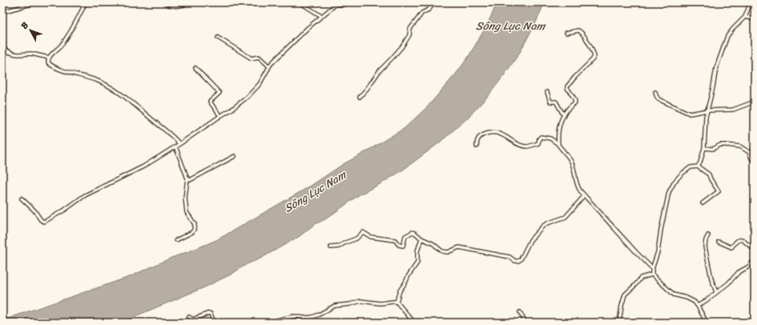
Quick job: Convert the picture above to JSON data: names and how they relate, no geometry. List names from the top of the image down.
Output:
{
  "water": ["Sông Lục Nam"],
  "north": "top left"
}
